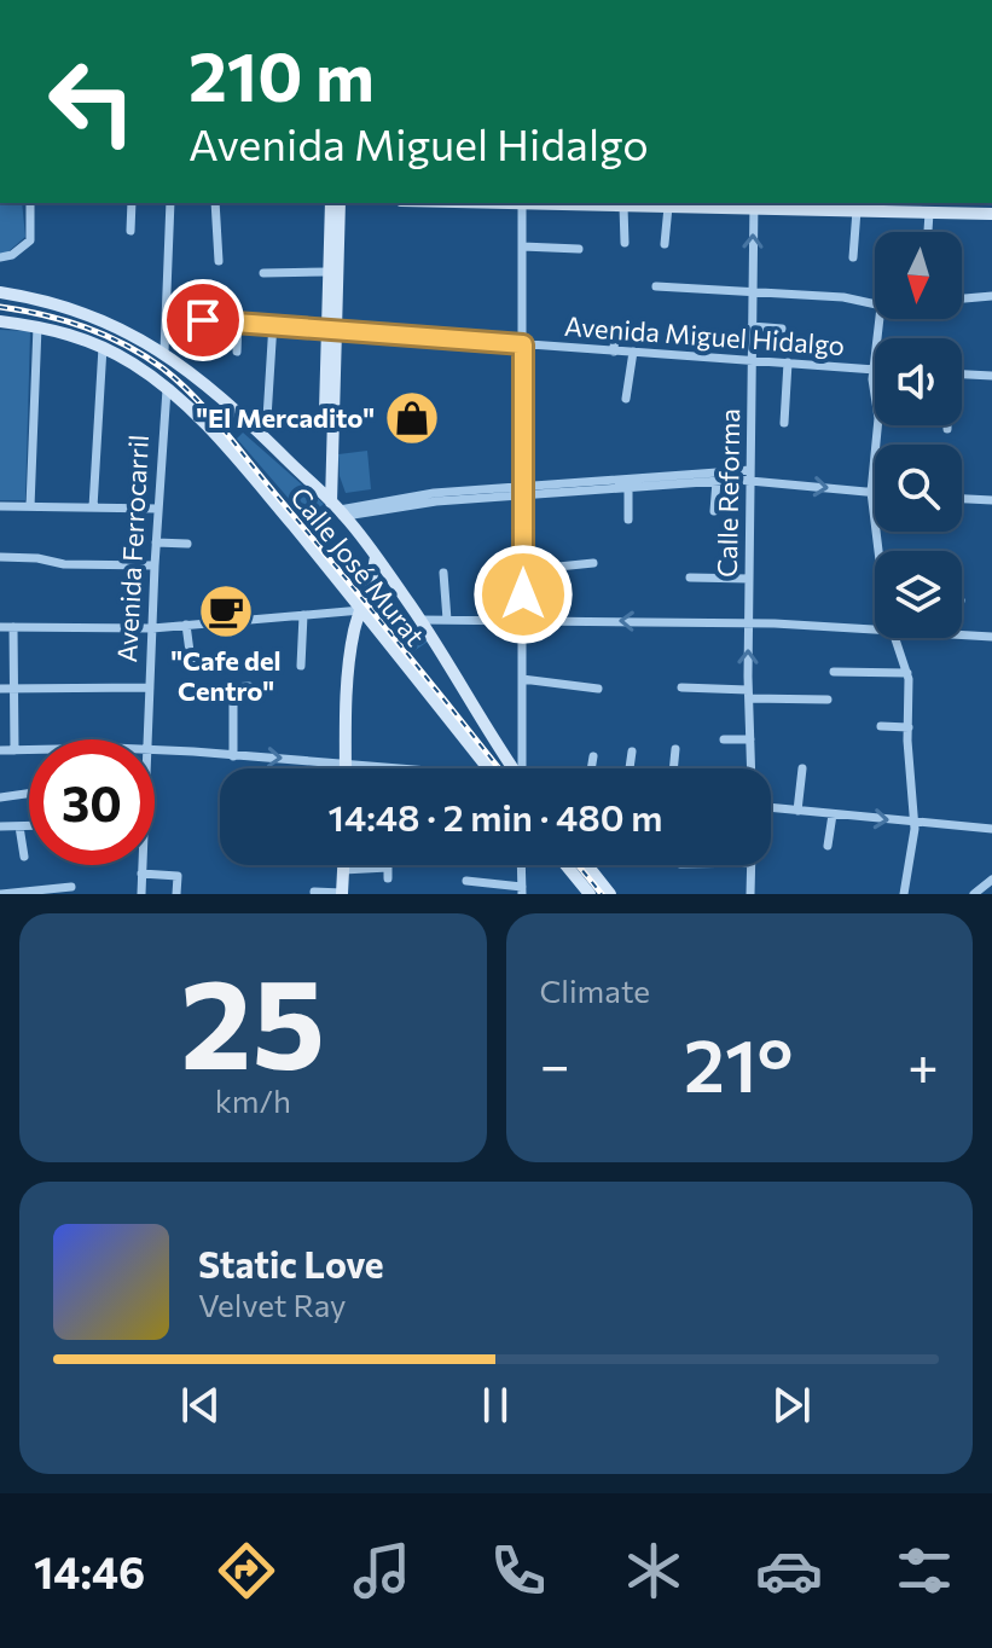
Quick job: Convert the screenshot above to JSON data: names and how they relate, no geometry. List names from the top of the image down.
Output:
{
  "streets": {
    "street": [
      "Avenida Miguel Hidalgo",
      "Calle Reforma",
      "Avenida Ferrocarril",
      "Calle José Murat"
    ]
  },
  "crossings": [
    ["Avenida Miguel Hidalgo", "Calle Reforma"],
    ["Avenida Ferrocarril", "Calle José Murat"]
  ],
  "places": {
    "shop": ["\"El Mercadito\""],
    "cafe": ["\"Cafe del Centro\""]
  },
  "north": "bottom",
  "page": {
    "turn": ["210 m", "Avenida Miguel Hidalgo"],
    "limit": "30",
    "trip": "14:48 · 2 min · 480 m",
    "tile": [
      ["25", "km/h"],
      "Climate"
    ],
    "heat": ["−", "21°", "+"],
    "song": ["Static Love", "Velvet Ray"],
    "tabs": "14:46"
  }
}
